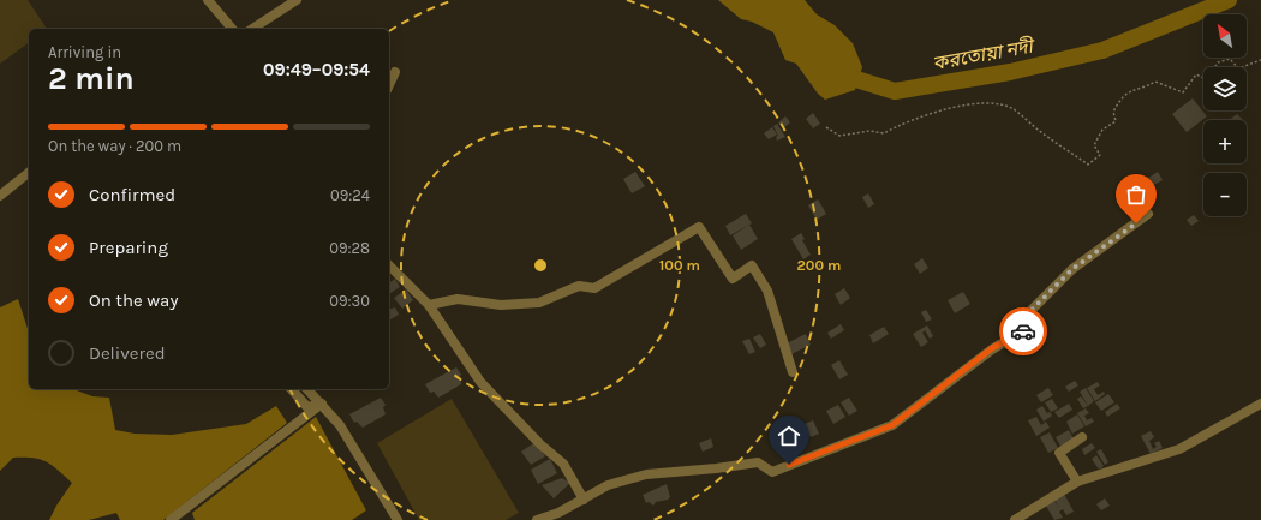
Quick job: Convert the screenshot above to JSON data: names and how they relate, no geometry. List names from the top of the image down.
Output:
{
  "water": ["করতোয়া নদী"],
  "north": "top left",
  "page": {
    "map_buttons": ["+", "−"],
    "heading": ["2 min", "Arriving in", "09:49–09:54"],
    "bar": "On the way · 200 m",
    "list": [
      ["Confirmed", "09:24"],
      ["Preparing", "09:28"],
      ["On the way", "09:30"],
      "Delivered"
    ]
  },
  "rings": ["100 m", "200 m"]
}
